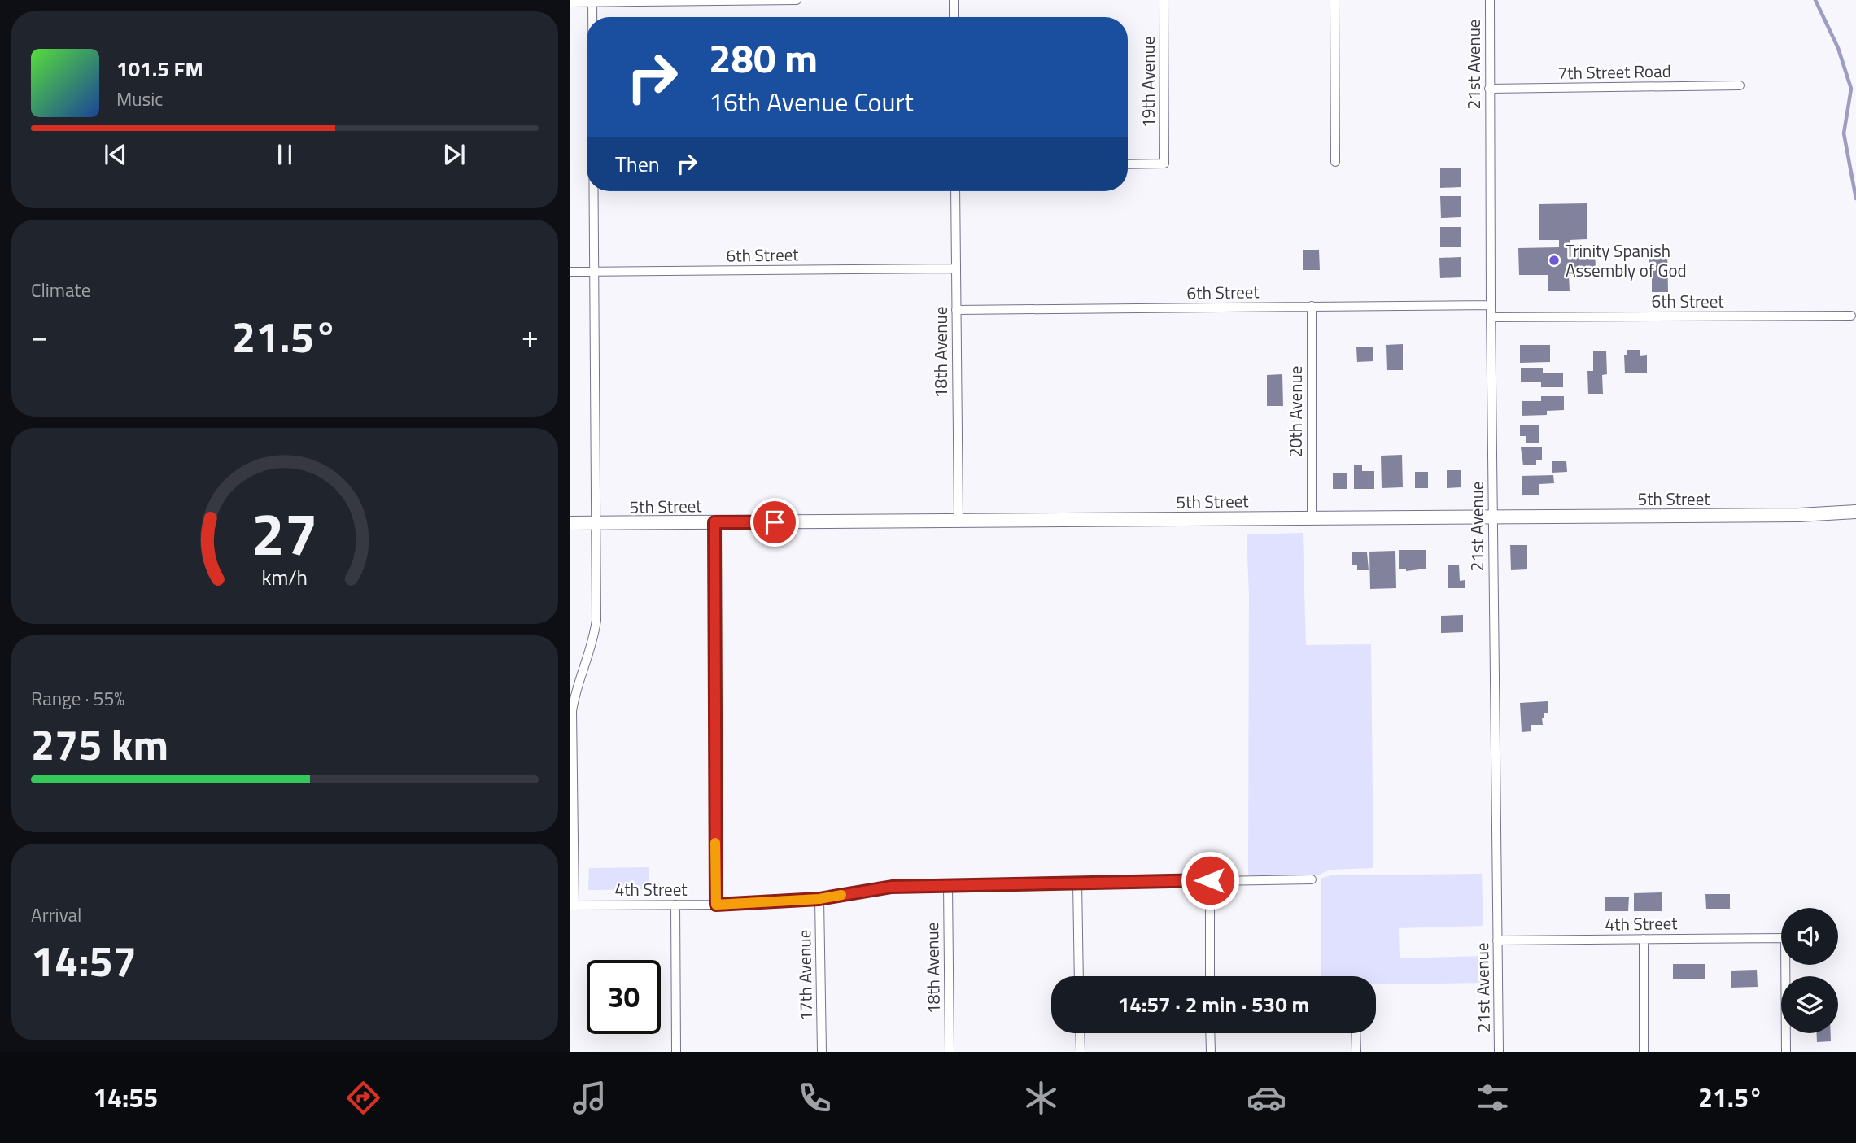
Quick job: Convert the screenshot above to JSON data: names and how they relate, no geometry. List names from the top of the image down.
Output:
{
  "streets": {
    "main road": ["5th Street"],
    "street": [
      "21st Avenue",
      "7th Street Road",
      "19th Avenue",
      "6th Street",
      "18th Avenue",
      "20th Avenue",
      "4th Street",
      "17th Avenue"
    ]
  },
  "crossings": [
    ["21st Avenue", "7th Street Road"],
    ["21st Avenue", "6th Street"],
    ["21st Avenue", "5th Street"],
    ["21st Avenue", "4th Street"],
    ["6th Street", "18th Avenue"],
    ["6th Street", "20th Avenue"],
    ["18th Avenue", "5th Street"],
    ["18th Avenue", "4th Street"],
    ["20th Avenue", "5th Street"],
    ["4th Street", "17th Avenue"]
  ],
  "places": ["Trinity Spanish Assembly of God"],
  "page": {
    "turn": ["280 m", "16th Avenue Court"],
    "song": ["101.5 FM", "Music"],
    "then": "Then",
    "tile": [
      "Climate",
      ["Range · 55%", "275 km"],
      ["Arrival", "14:57"]
    ],
    "heat": ["−", "21.5°", "+"],
    "limit": "30",
    "trip": "14:57 · 2 min · 530 m",
    "tabs": ["14:55", "21.5°"],
    "gauge": ["27", "km/h"]
  }
}
